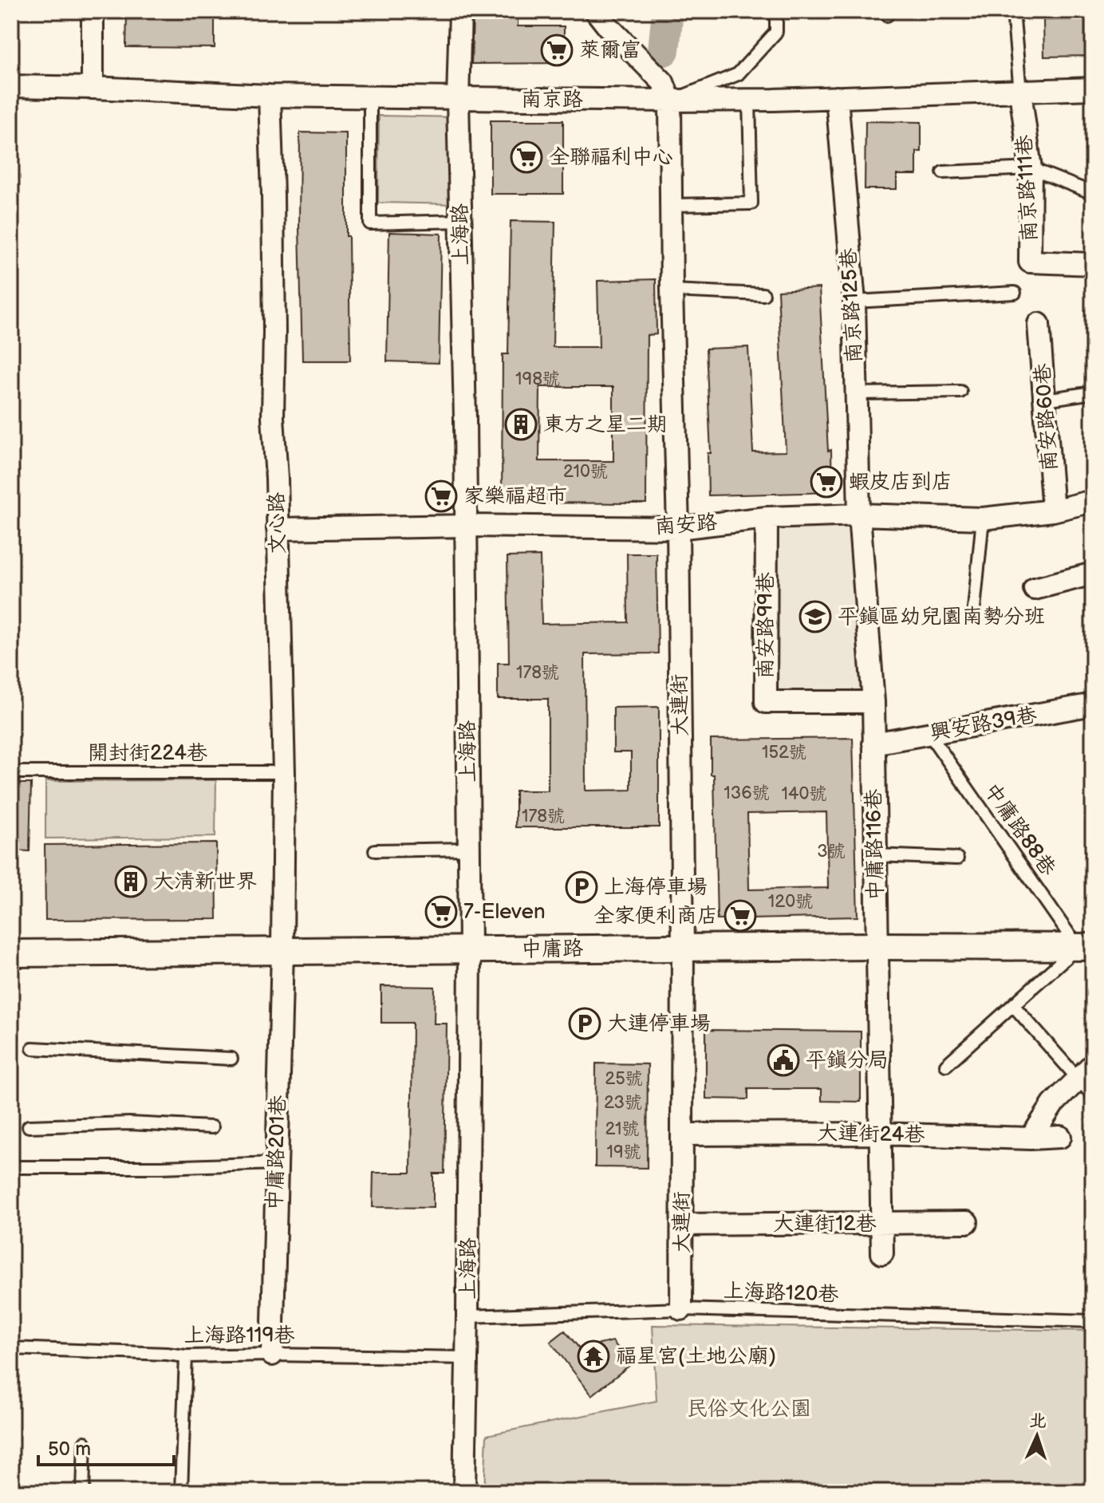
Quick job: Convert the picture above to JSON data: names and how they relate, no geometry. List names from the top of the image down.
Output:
{
  "streets": {
    "street": [
      "南京路",
      "南京路111巷",
      "上海路",
      "南京路125巷",
      "南安路60巷",
      "文心路",
      "南安路",
      "南安路99巷",
      "大連街",
      "興安路39巷",
      "中庸路116巷",
      "中庸路",
      "大連街24巷",
      "中庸路201巷",
      "大連街12巷"
    ],
    "lane": [
      "開封街224巷",
      "中庸路88巷",
      "上海路120巷",
      "上海路119巷"
    ]
  },
  "crossings": [
    ["南京路", "南京路111巷"],
    ["南京路", "上海路"],
    ["南京路", "南京路125巷"],
    ["南京路", "文心路"],
    ["南京路", "大連街"],
    ["上海路", "南安路"],
    ["上海路", "中庸路"],
    ["上海路", "上海路120巷"],
    ["上海路", "上海路119巷"],
    ["南京路125巷", "南安路"],
    ["南京路125巷", "南安路99巷"],
    ["南京路125巷", "中庸路116巷"],
    ["南安路60巷", "南安路"],
    ["文心路", "南安路"],
    ["文心路", "開封街224巷"],
    ["文心路", "中庸路"],
    ["文心路", "中庸路201巷"],
    ["南安路", "南安路99巷"],
    ["南安路", "大連街"],
    ["南安路99巷", "中庸路116巷"],
    ["大連街", "中庸路"],
    ["大連街", "大連街24巷"],
    ["大連街", "大連街12巷"],
    ["大連街", "上海路120巷"],
    ["興安路39巷", "中庸路88巷"],
    ["興安路39巷", "中庸路116巷"],
    ["中庸路88巷", "中庸路"],
    ["中庸路116巷", "中庸路"],
    ["中庸路116巷", "大連街24巷"],
    ["中庸路116巷", "大連街12巷"],
    ["中庸路", "中庸路201巷"],
    ["中庸路201巷", "上海路119巷"]
  ],
  "parks": ["民俗文化公園"],
  "places": {
    "supermarket": [
      "萊爾富",
      "全聯福利中心",
      "蝦皮店到店",
      "家樂福超市",
      "7-Eleven",
      "全家便利商店"
    ],
    "building": ["東方之星二期", "大清新世界"],
    "school or university": ["平鎮區幼兒園南勢分班"],
    "parking": ["上海停車場", "大連停車場"],
    "public building": ["平鎮分局"],
    "temple": ["福星宮(土地公廟)"]
  },
  "house_numbers": [
    "198號",
    "210號",
    "178號",
    "152號",
    "136號",
    "140號",
    "178號",
    "3號",
    "120號",
    "25號",
    "23號",
    "21號",
    "19號"
  ],
  "scale_bar": "50 m",
  "north": "top"
}
